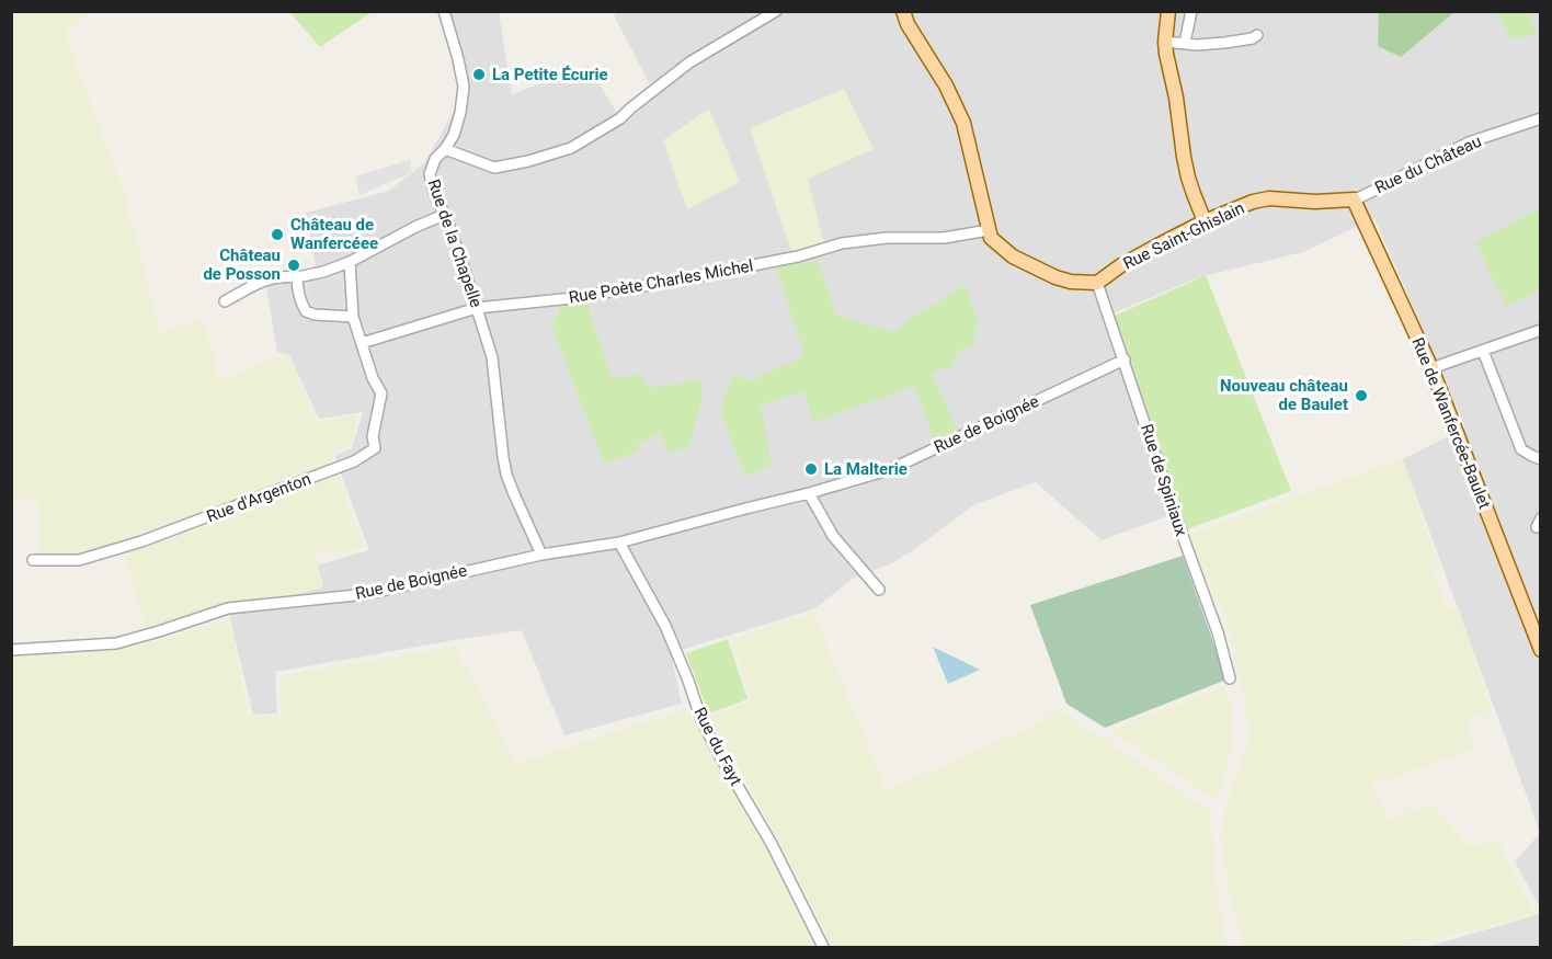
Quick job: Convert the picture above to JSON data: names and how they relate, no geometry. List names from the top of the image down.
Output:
{
  "streets": {
    "main road": ["Rue Saint-Ghislain", "Rue de Wanfercée-Baulet"],
    "street": [
      "Rue du Château",
      "Rue de la Chapelle",
      "Rue Poète Charles Michel",
      "Rue de Boignée",
      "Rue de Spiniaux",
      "Rue d'Argenton",
      "Rue du Fayt"
    ]
  },
  "crossings": [
    ["Rue du Château", "Rue Saint-Ghislain"],
    ["Rue du Château", "Rue de Wanfercée-Baulet"],
    ["Rue Saint-Ghislain", "Rue de Wanfercée-Baulet"],
    ["Rue Saint-Ghislain", "Rue de Spiniaux"],
    ["Rue de la Chapelle", "Rue Poète Charles Michel"],
    ["Rue de la Chapelle", "Rue de Boignée"],
    ["Rue Poète Charles Michel", "Rue d'Argenton"],
    ["Rue de Boignée", "Rue de Spiniaux"],
    ["Rue de Boignée", "Rue du Fayt"]
  ],
  "places": [
    "La Petite Écurie",
    "Château de Wanfercéee",
    "Château de Posson",
    "Nouveau château de Baulet",
    "La Malterie"
  ]
}
